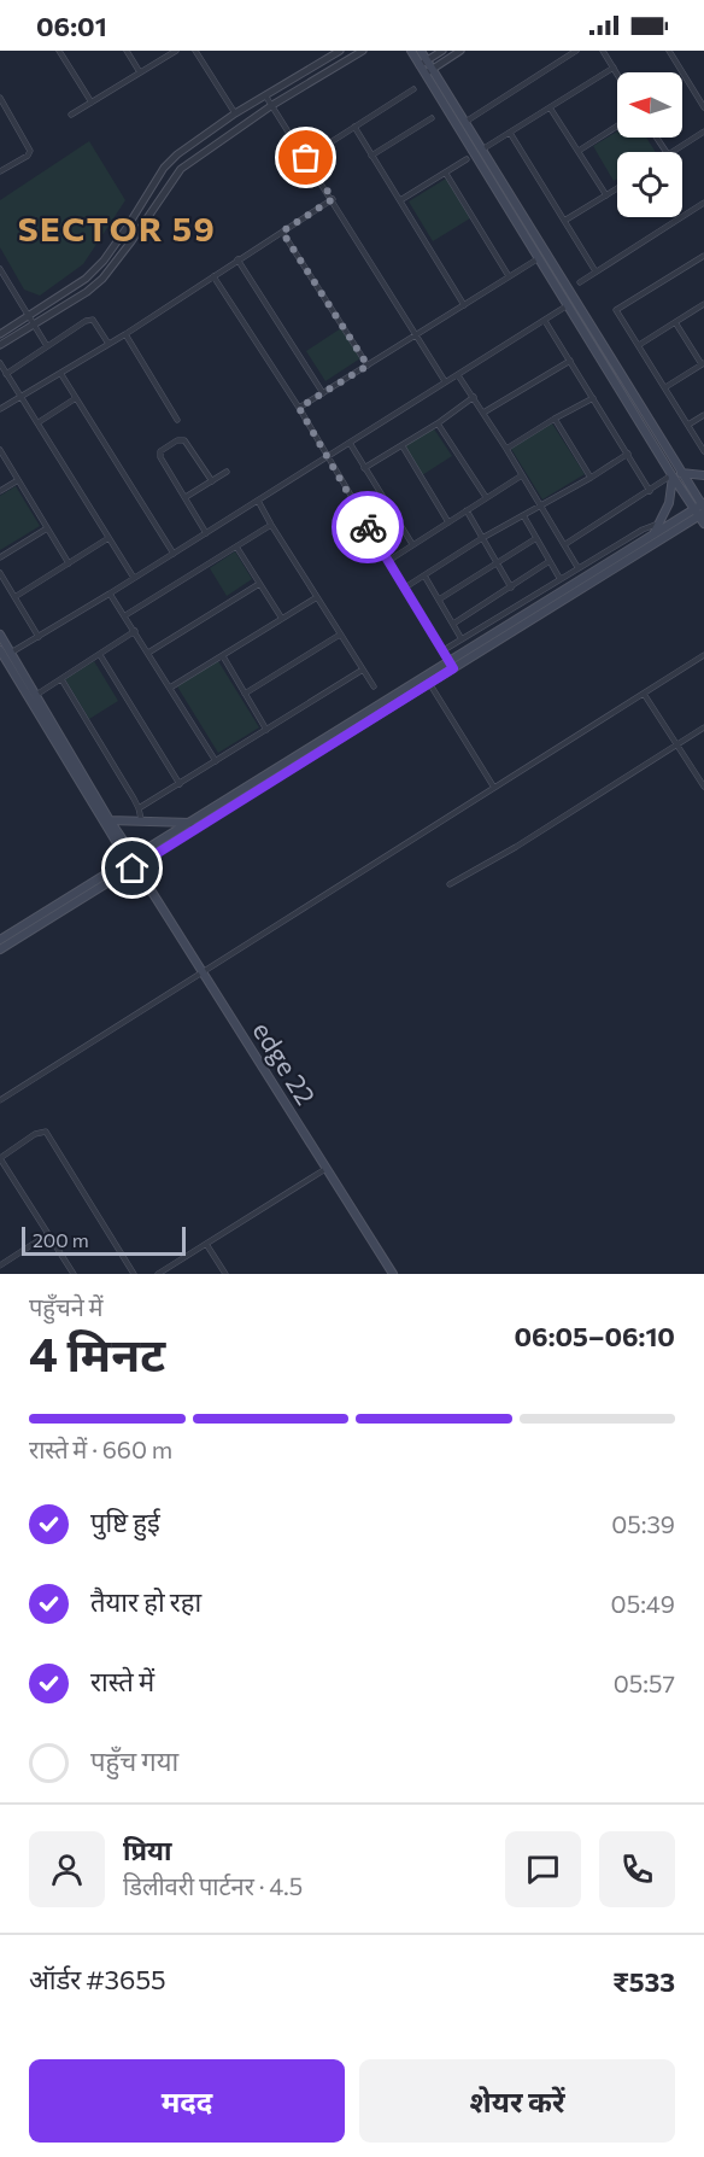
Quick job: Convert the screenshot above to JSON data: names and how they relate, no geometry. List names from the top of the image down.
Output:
{
  "streets": {
    "main road": ["edge 22"]
  },
  "districts": ["SECTOR 59"],
  "scale_bar": "200 m",
  "north": "left",
  "page": {
    "status": "06:01",
    "scale": "200 m",
    "heading": ["4 मिनट", "पहुँचने में", "06:05–06:10"],
    "panel": [
      "प्रिया",
      "डिलीवरी पार्टनर · 4.5",
      "ऑर्डर #3655",
      "₹533"
    ],
    "bar": "रास्ते में · 660 m",
    "list": [
      ["पुष्टि हुई", "05:39"],
      ["तैयार हो रहा", "05:49"],
      ["रास्ते में", "05:57"],
      "पहुँच गया"
    ],
    "buttons": ["मदद", "शेयर करें"]
  }
}
